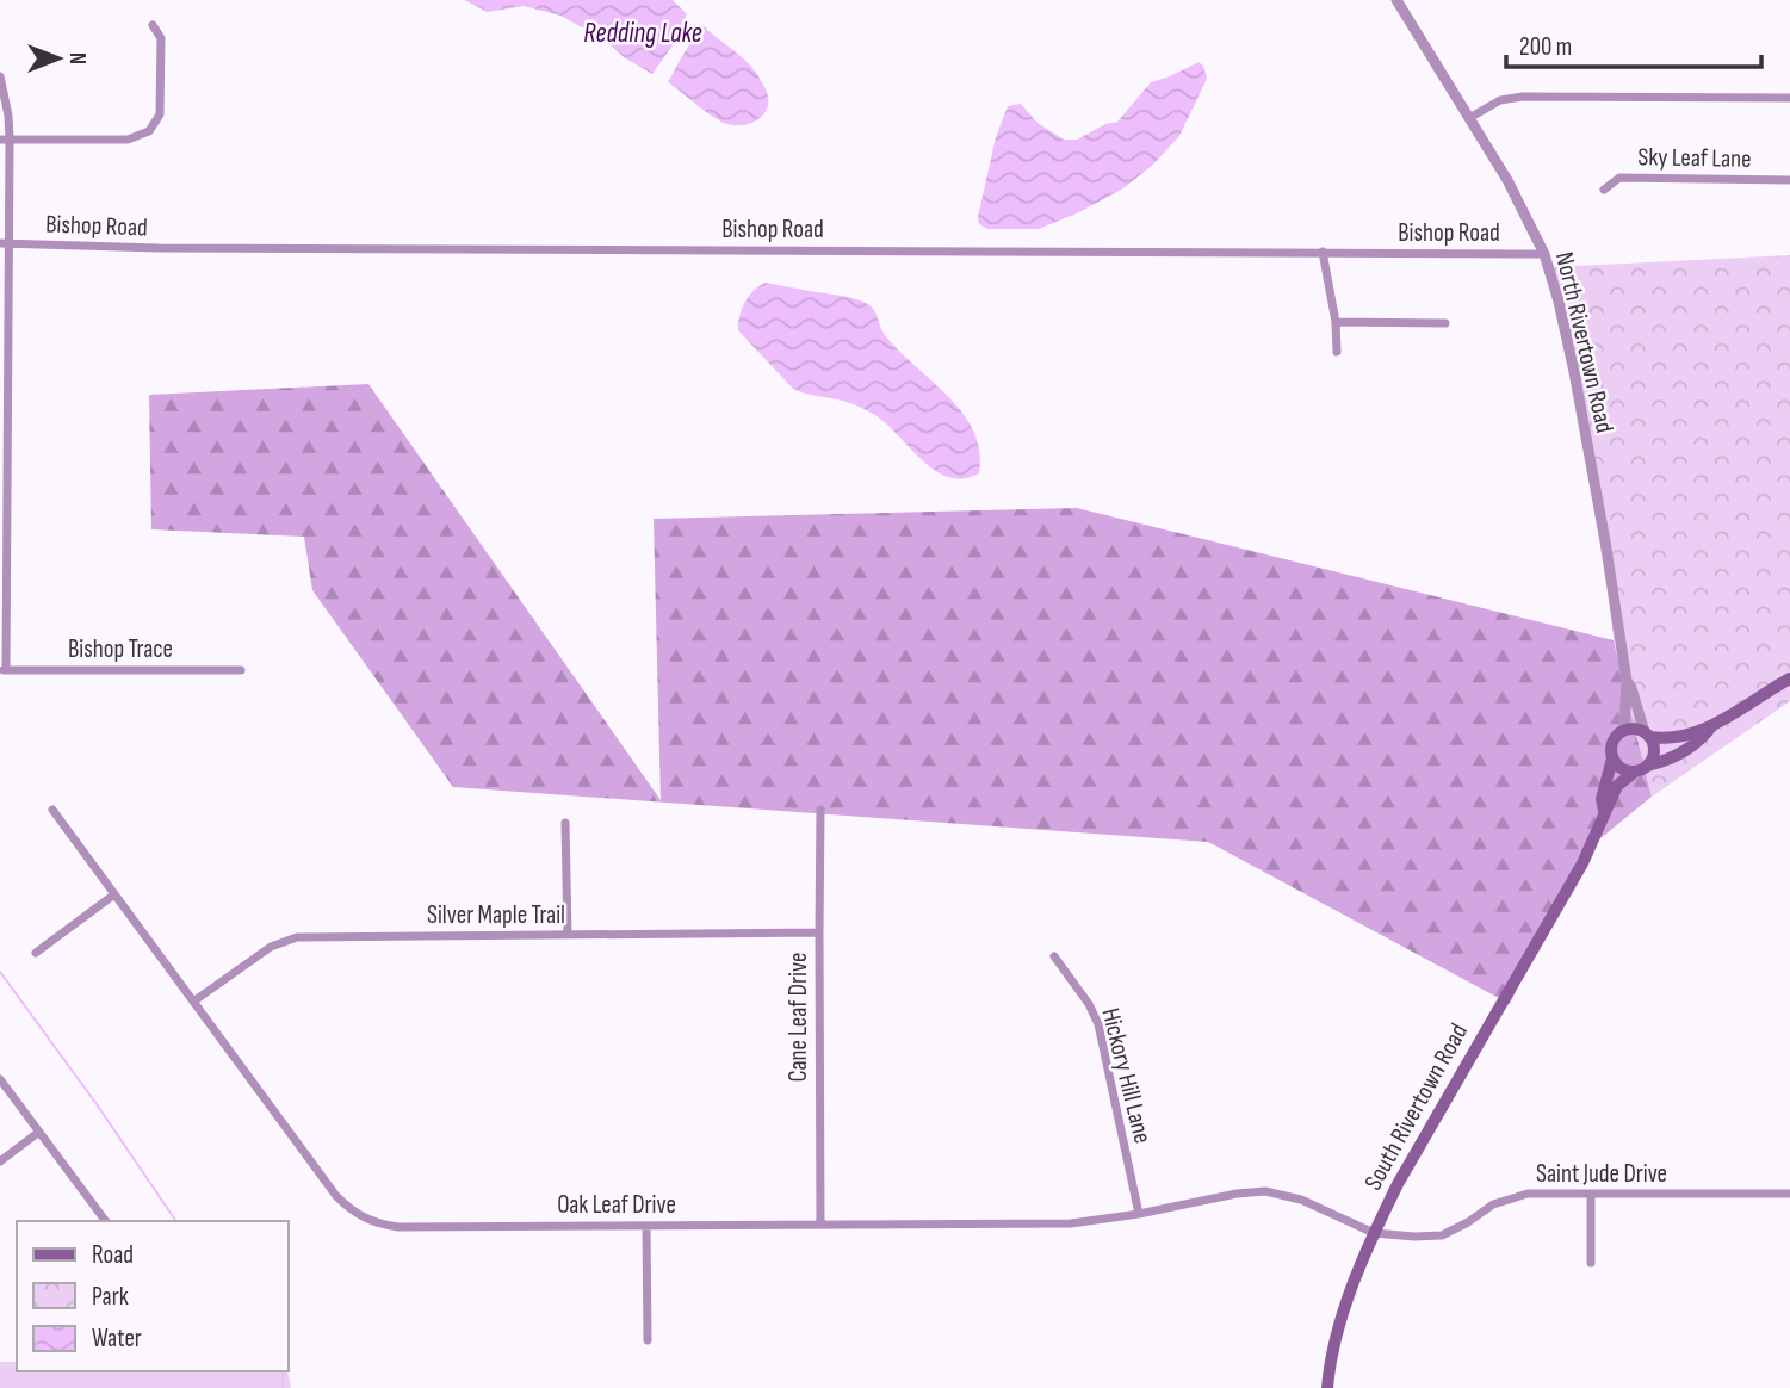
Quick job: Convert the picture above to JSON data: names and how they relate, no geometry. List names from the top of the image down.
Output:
{
  "streets": {
    "main road": ["South Rivertown Road"],
    "street": [
      "Sky Leaf Lane",
      "Bishop Road",
      "North Rivertown Road",
      "Bishop Trace",
      "Silver Maple Trail",
      "Cane Leaf Drive",
      "Hickory Hill Lane",
      "Saint Jude Drive",
      "Oak Leaf Drive"
    ]
  },
  "crossings": [
    ["Bishop Road", "North Rivertown Road"],
    ["Silver Maple Trail", "Cane Leaf Drive"],
    ["Silver Maple Trail", "Oak Leaf Drive"],
    ["Cane Leaf Drive", "Oak Leaf Drive"],
    ["Hickory Hill Lane", "Oak Leaf Drive"],
    ["South Rivertown Road", "Saint Jude Drive"],
    ["South Rivertown Road", "Oak Leaf Drive"],
    ["Saint Jude Drive", "Oak Leaf Drive"]
  ],
  "water": ["Redding Lake"],
  "legend": ["Road", "Park", "Water"],
  "scale_bar": "200 m",
  "north": "right"
}
